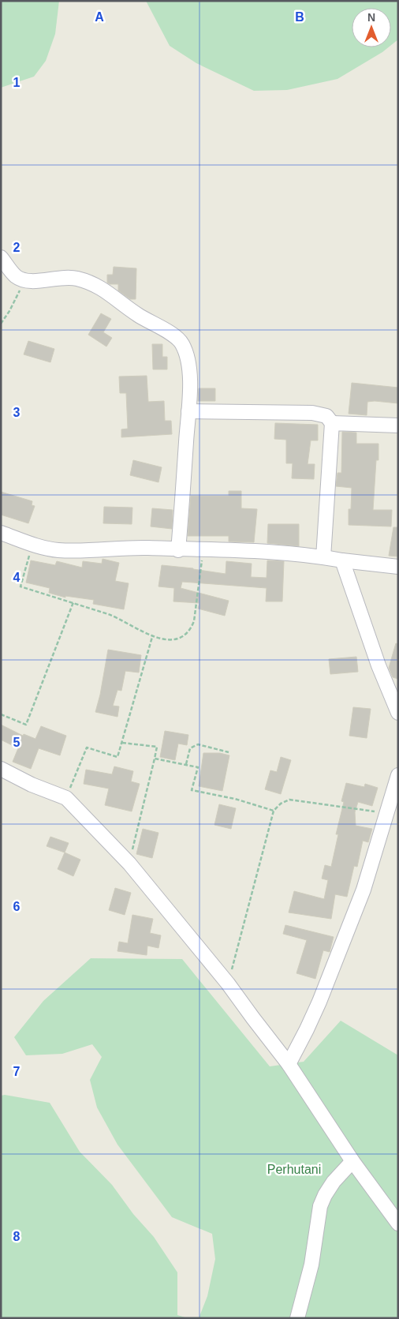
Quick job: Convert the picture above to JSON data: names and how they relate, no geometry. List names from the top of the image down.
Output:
{
  "parks": ["Perhutani"],
  "north": "top",
  "grid": {
    "columns": ["A", "B"],
    "rows": [
      "1",
      "2",
      "3",
      "4",
      "5",
      "6",
      "7",
      "8"
    ]
  }
}
